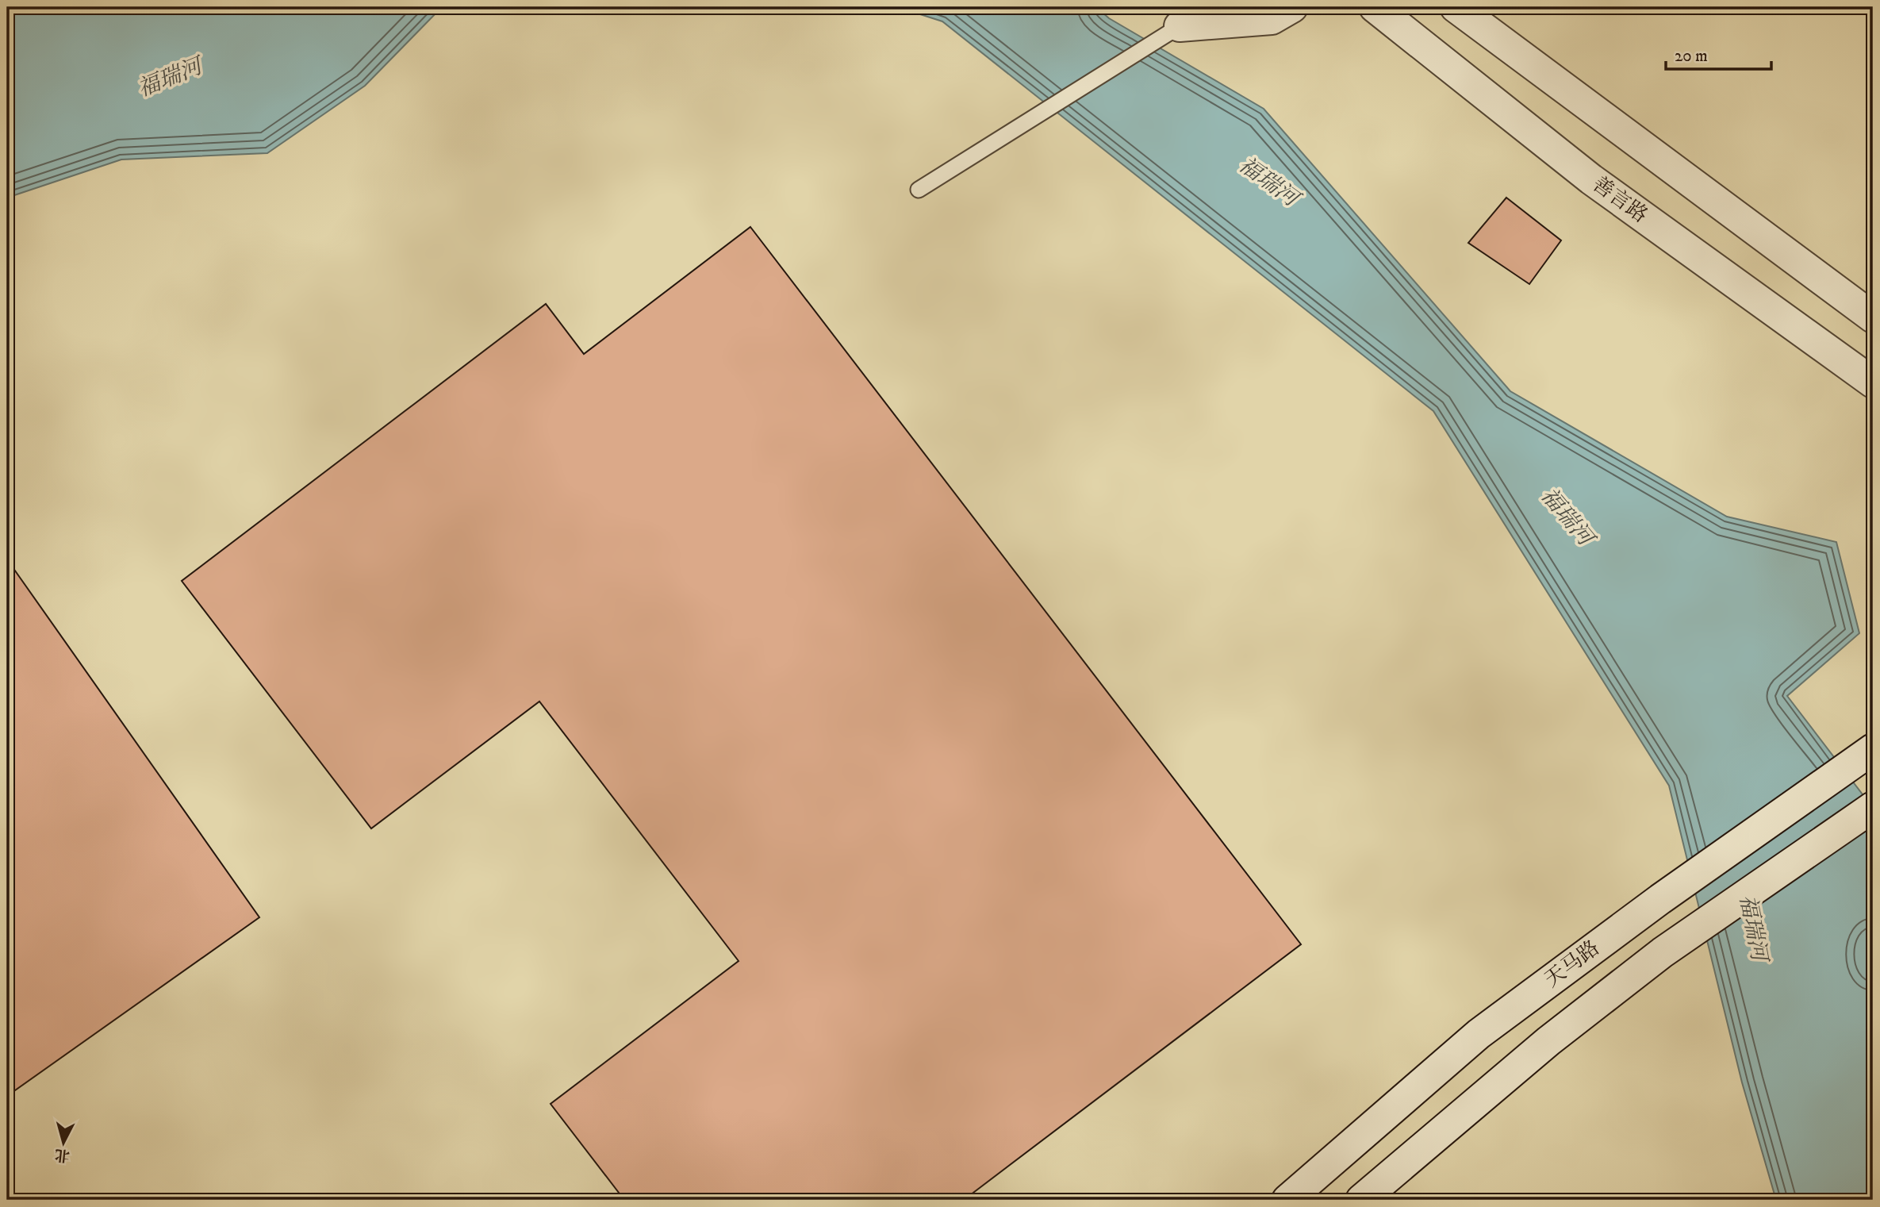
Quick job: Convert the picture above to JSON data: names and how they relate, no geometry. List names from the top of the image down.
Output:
{
  "streets": {
    "main road": ["善言路", "天马路"]
  },
  "water": ["福瑞河"],
  "scale_bar": "20 m",
  "north": "bottom"
}
